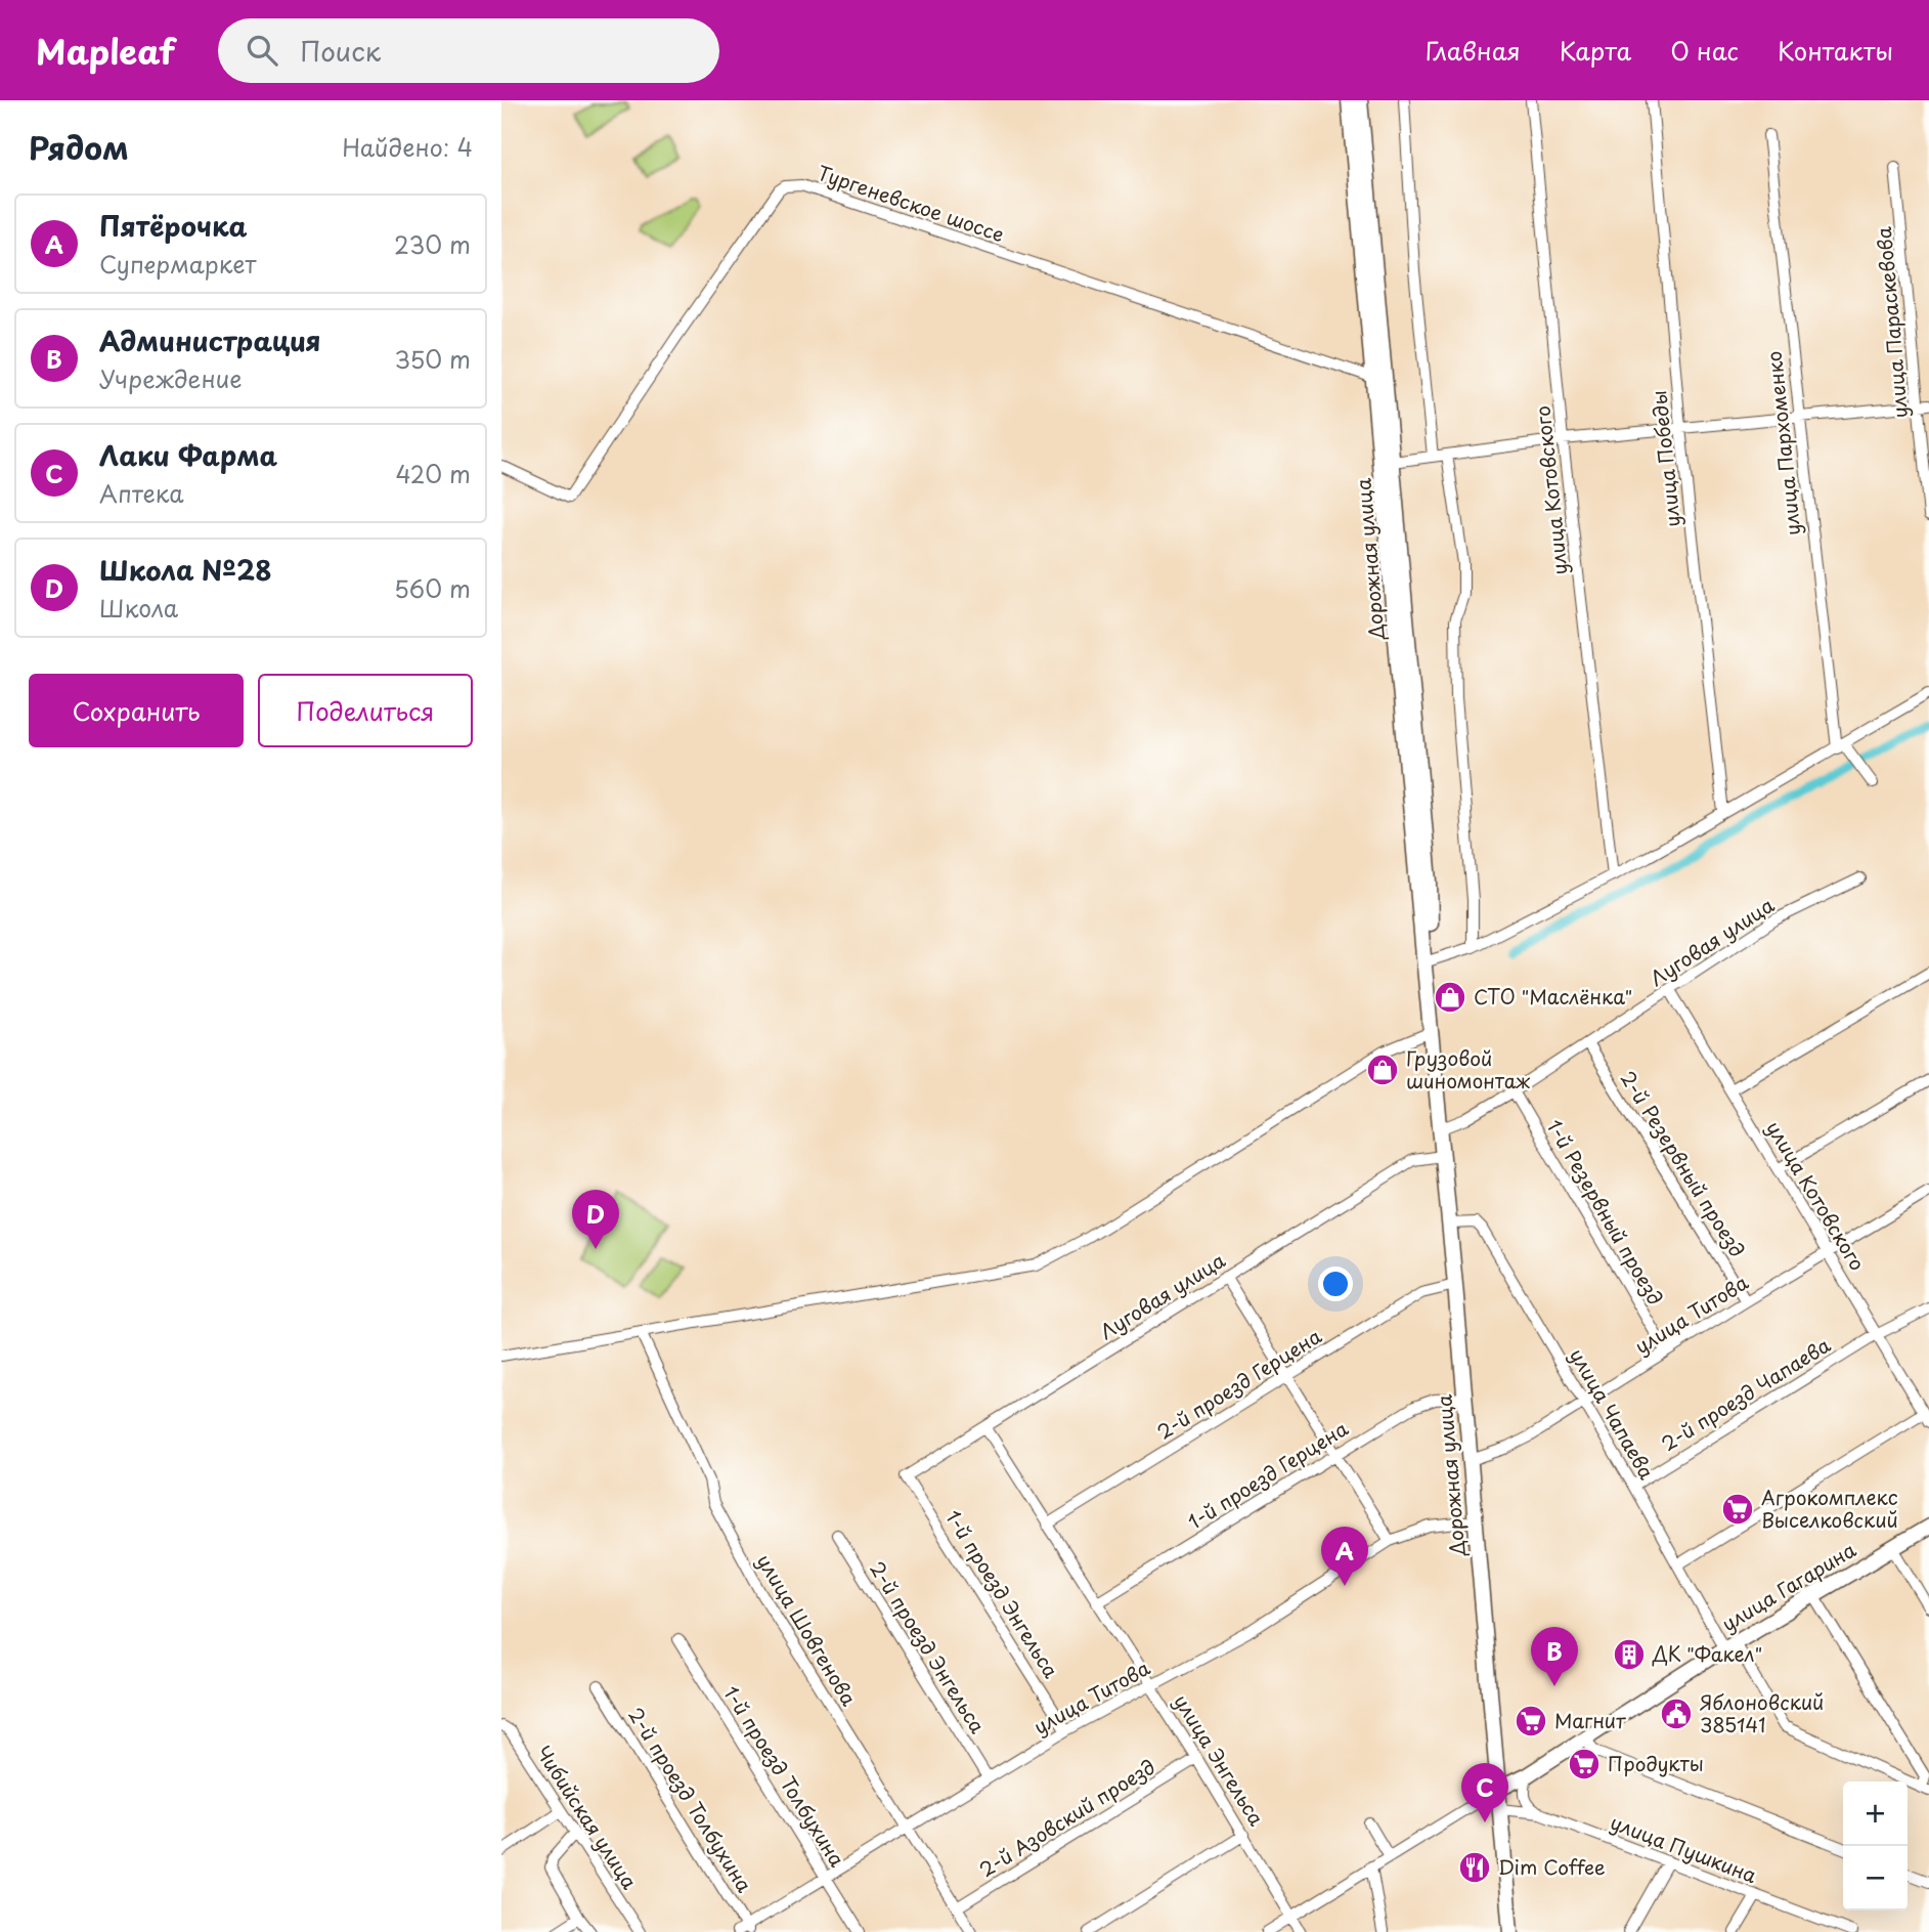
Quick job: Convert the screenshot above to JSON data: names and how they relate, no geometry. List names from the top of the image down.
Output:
{
  "streets": {
    "main road": ["Дорожная улица", "улица Гагарина"],
    "street": [
      "Тургеневское шоссе",
      "улица Параскевова",
      "улица Пархоменко",
      "улица Победы",
      "улица Котовского",
      "Луговая улица",
      "2-й Резервный проезд",
      "1-й Резервный проезд",
      "улица Титова",
      "2-й проезд Герцена",
      "2-й проезд Чапаева",
      "улица Чапаева",
      "1-й проезд Герцена",
      "1-й проезд Энгельса",
      "улица Шовгенова",
      "2-й проезд Энгельса",
      "улица Энгельса",
      "1-й проезд Толбухина",
      "2-й проезд Толбухина",
      "Чибийская улица",
      "2-й Азовский проезд",
      "улица Пушкина"
    ]
  },
  "crossings": [
    ["Тургеневское шоссе", "Дорожная улица"],
    ["улица Котовского", "Луговая улица"],
    ["улица Котовского", "улица Титова"],
    ["улица Котовского", "2-й проезд Чапаева"],
    ["Дорожная улица", "Луговая улица"],
    ["Дорожная улица", "улица Титова"],
    ["Дорожная улица", "2-й проезд Герцена"],
    ["Дорожная улица", "улица Чапаева"],
    ["Дорожная улица", "1-й проезд Герцена"],
    ["Дорожная улица", "улица Гагарина"],
    ["Дорожная улица", "улица Пушкина"],
    ["Луговая улица", "2-й Резервный проезд"],
    ["Луговая улица", "1-й Резервный проезд"],
    ["Луговая улица", "1-й проезд Энгельса"],
    ["Луговая улица", "улица Энгельса"],
    ["2-й Резервный проезд", "улица Титова"],
    ["1-й Резервный проезд", "улица Титова"],
    ["улица Титова", "улица Чапаева"],
    ["улица Титова", "1-й проезд Энгельса"],
    ["улица Титова", "улица Шовгенова"],
    ["улица Титова", "2-й проезд Энгельса"],
    ["улица Титова", "улица Энгельса"],
    ["улица Титова", "1-й проезд Толбухина"],
    ["улица Титова", "2-й проезд Толбухина"],
    ["2-й проезд Герцена", "улица Энгельса"],
    ["2-й проезд Чапаева", "улица Чапаева"],
    ["улица Чапаева", "улица Гагарина"],
    ["1-й проезд Герцена", "улица Энгельса"],
    ["улица Гагарина", "улица Энгельса"],
    ["улица Шовгенова", "2-й Азовский проезд"],
    ["улица Энгельса", "2-й Азовский проезд"]
  ],
  "places": {
    "shop": ["СТО \"Маслёнка\"", "Грузовой шиномонтаж"],
    "supermarket": ["Агрокомплекс Выселковский", "Магнит", "Продукты"],
    "building": ["ДК \"Факел\""],
    "public building": ["Яблоновский 385141"],
    "restaurant": ["Dim Coffee"]
  },
  "page": {
    "header": "Mapleaf",
    "search": "Поиск",
    "nav": [
      "Главная",
      "Карта",
      "О нас",
      "Контакты"
    ],
    "heading": ["Рядом", "Найдено: 4"],
    "list": [
      {
        "mark": "A",
        "name": "Пятёрочка",
        "note": "Супермаркет",
        "value": "230 m"
      },
      {
        "mark": "B",
        "name": "Администрация",
        "note": "Учреждение",
        "value": "350 m"
      },
      {
        "mark": "C",
        "name": "Лаки Фарма",
        "note": "Аптека",
        "value": "420 m"
      },
      {
        "mark": "D",
        "name": "Школа №28",
        "note": "Школа",
        "value": "560 m"
      }
    ],
    "buttons": ["Сохранить", "Поделиться"],
    "pins": [
      "D",
      "A",
      "B",
      "C"
    ],
    "map_buttons": ["+", "−"]
  }
}
